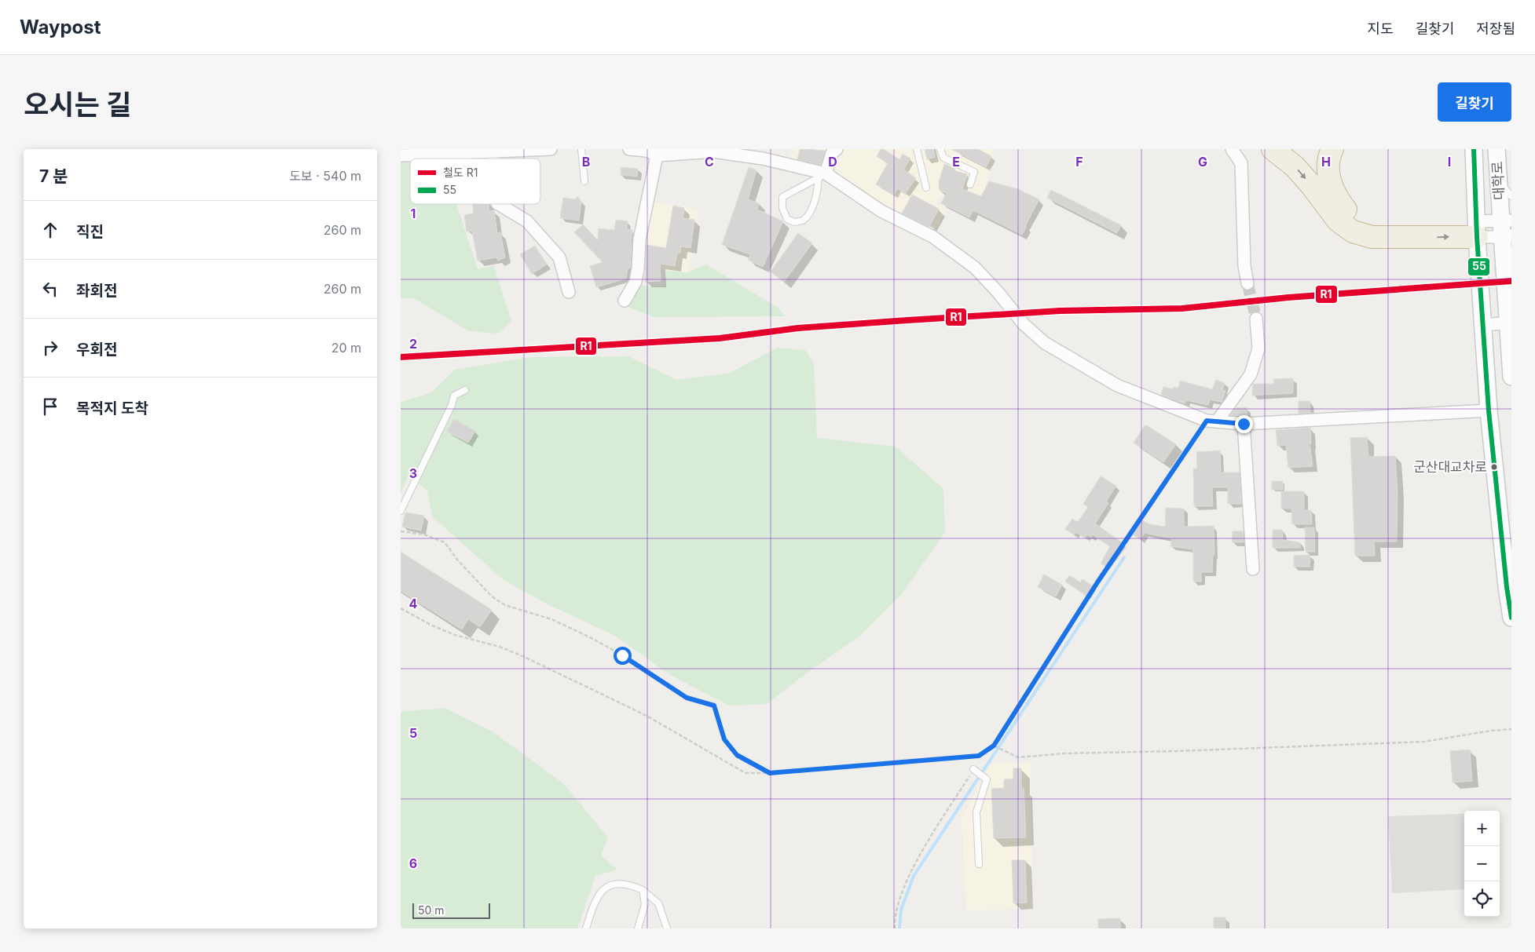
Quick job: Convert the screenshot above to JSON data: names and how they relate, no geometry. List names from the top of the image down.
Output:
{
  "streets": {
    "street": ["대학로"]
  },
  "places": ["군산대교차로"],
  "lines": ["transit line 55", "rail line R1"],
  "legend": ["철도 R1", "55"],
  "scale_bar": "50 m",
  "page": {
    "header": "Waypost",
    "nav": ["지도", "길찾기", "저장됨"],
    "title": "오시는 길",
    "buttons": "길찾기",
    "heading": ["7 분", "도보 · 540 m"],
    "list": [
      ["직진", "260 m"],
      ["좌회전", "260 m"],
      ["우회전", "20 m"],
      "목적지 도착"
    ],
    "map_buttons": ["+", "−"],
    "scale": "50 m"
  },
  "grid": {
    "columns": [
      "B",
      "C",
      "D",
      "E",
      "F",
      "G",
      "H",
      "I"
    ],
    "rows": [
      "1",
      "2",
      "3",
      "4",
      "5",
      "6"
    ]
  }
}
